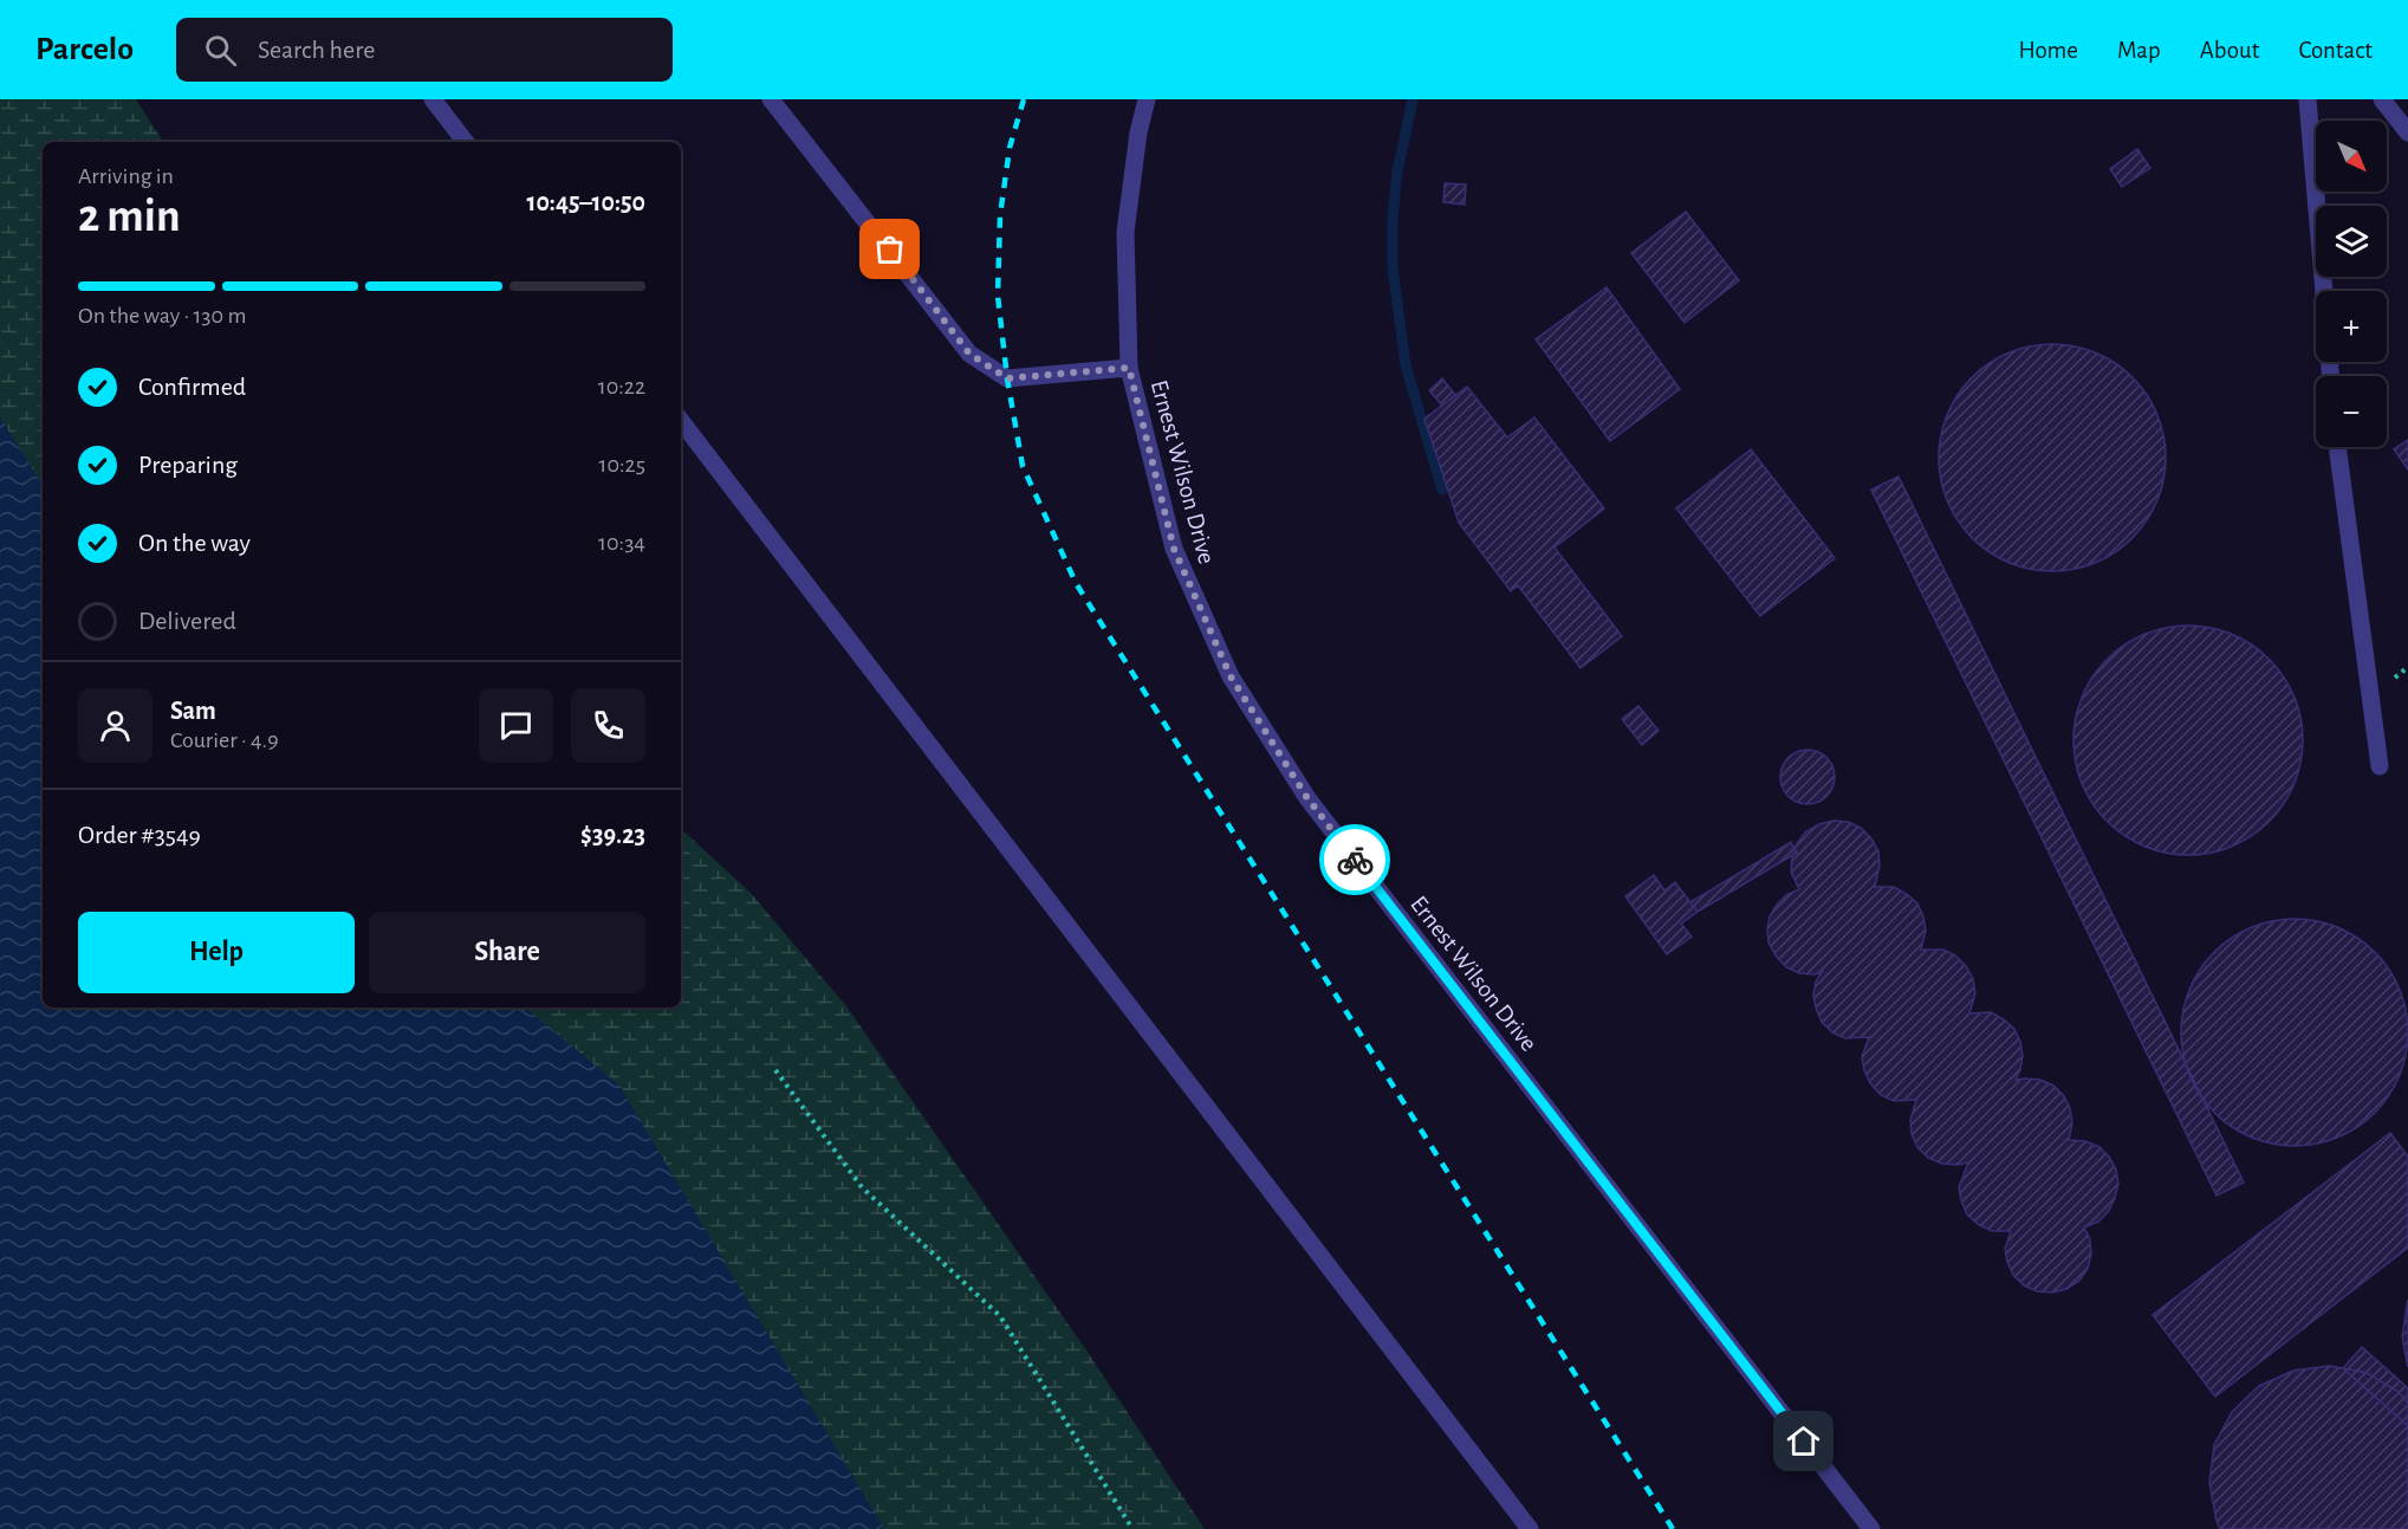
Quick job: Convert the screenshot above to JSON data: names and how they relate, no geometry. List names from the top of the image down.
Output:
{
  "streets": {
    "lane": ["Ernest Wilson Drive"]
  },
  "north": "bottom right",
  "page": {
    "header": "Parcelo",
    "search": "Search here",
    "nav": [
      "Home",
      "Map",
      "About",
      "Contact"
    ],
    "map_buttons": ["+", "−"],
    "heading": ["2 min", "Arriving in", "10:45–10:50"],
    "panel": [
      "Sam",
      "Courier · 4.9",
      "Order #3549",
      "$39.23"
    ],
    "bar": "On the way · 130 m",
    "list": [
      ["Confirmed", "10:22"],
      ["Preparing", "10:25"],
      ["On the way", "10:34"],
      "Delivered"
    ],
    "buttons": ["Help", "Share"]
  }
}
